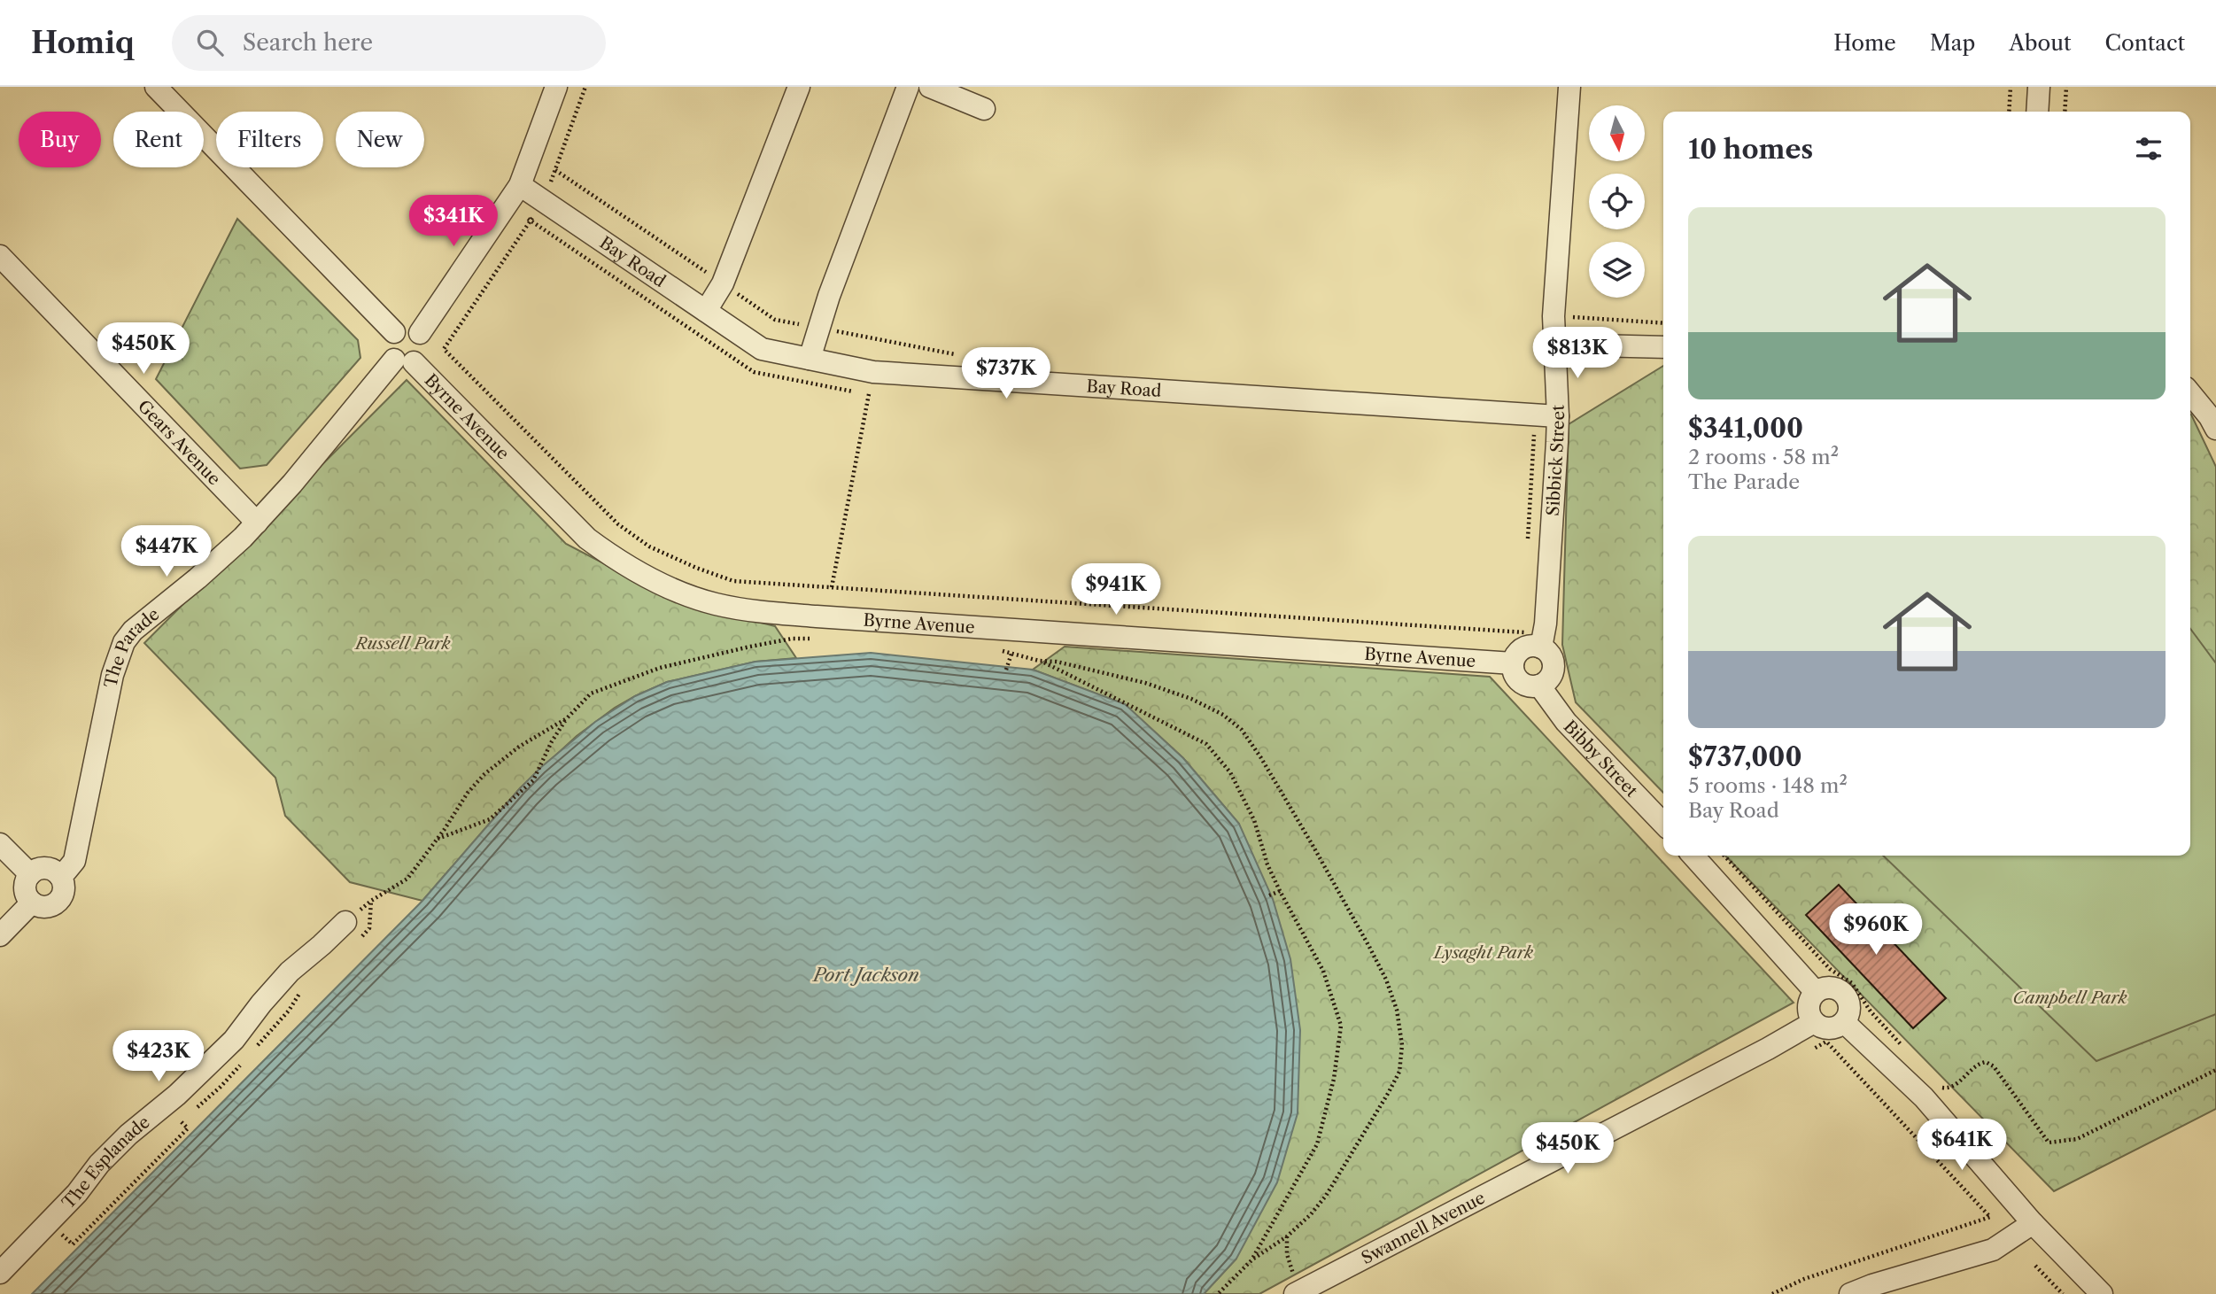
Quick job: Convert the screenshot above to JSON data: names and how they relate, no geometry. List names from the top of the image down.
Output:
{
  "streets": {
    "street": [
      "Bay Road",
      "Byrne Avenue",
      "Gears Avenue",
      "Sibbick Street",
      "The Parade",
      "Bibby Street",
      "The Esplanade",
      "Swannell Avenue"
    ]
  },
  "crossings": [
    ["Bay Road", "Sibbick Street"],
    ["Byrne Avenue", "Sibbick Street"],
    ["Byrne Avenue", "The Parade"],
    ["Byrne Avenue", "Bibby Street"],
    ["Gears Avenue", "The Parade"],
    ["Sibbick Street", "Bibby Street"]
  ],
  "water": ["Port Jackson"],
  "parks": ["Russell Park", "Lysaght Park", "Campbell Park"],
  "north": "bottom",
  "page": {
    "header": "Homiq",
    "search": "Search here",
    "nav": [
      "Home",
      "Map",
      "About",
      "Contact"
    ],
    "chip": [
      "Buy",
      "Rent",
      "Filters",
      "New"
    ],
    "heading": "10 homes",
    "list": [
      {
        "name": "$341,000",
        "note": "2 rooms · 58 m² · The Parade"
      },
      {
        "name": "$737,000",
        "note": "5 rooms · 148 m² · Bay Road"
      }
    ],
    "price": [
      "$341K",
      "$450K",
      "$813K",
      "$737K",
      "$447K",
      "$941K",
      "$960K",
      "$423K",
      "$641K",
      "$450K"
    ]
  }
}
